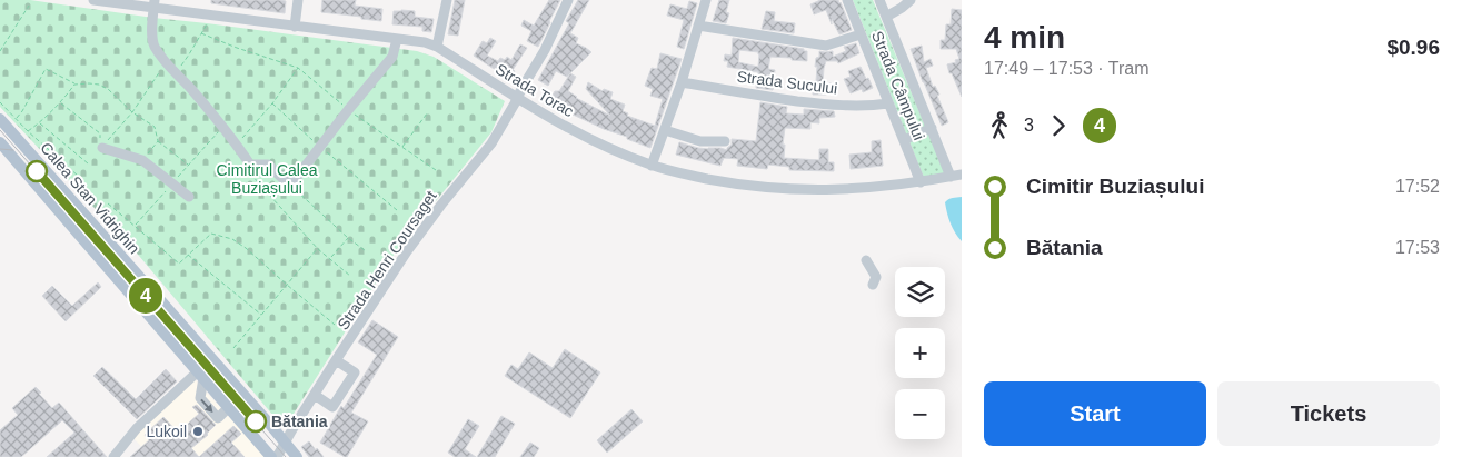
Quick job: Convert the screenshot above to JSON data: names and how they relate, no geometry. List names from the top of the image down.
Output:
{
  "streets": {
    "main road": ["Calea Stan Vidrighin"],
    "street": [
      "Strada Sucului",
      "Strada Câmpului",
      "Strada Torac",
      "Strada Henri Coursaget"
    ]
  },
  "crossings": [
    ["Strada Sucului", "Strada Câmpului"],
    ["Strada Câmpului", "Strada Torac"],
    ["Strada Torac", "Strada Henri Coursaget"],
    ["Calea Stan Vidrighin", "Strada Henri Coursaget"]
  ],
  "parks": ["Cimitirul Calea Buziașului"],
  "places": ["Bătania", "Lukoil"],
  "lines": ["tram line 4"],
  "page": {
    "on_map": "4",
    "heading": ["4 min", "17:49 – 17:53 · Tram", "$0.96"],
    "legs": ["3", "4"],
    "list": [
      {
        "name": "Cimitir Buziașului",
        "value": "17:52"
      },
      {
        "name": "Bătania",
        "value": "17:53"
      }
    ],
    "map_buttons": ["+", "−"],
    "buttons": ["Start", "Tickets"]
  }
}
